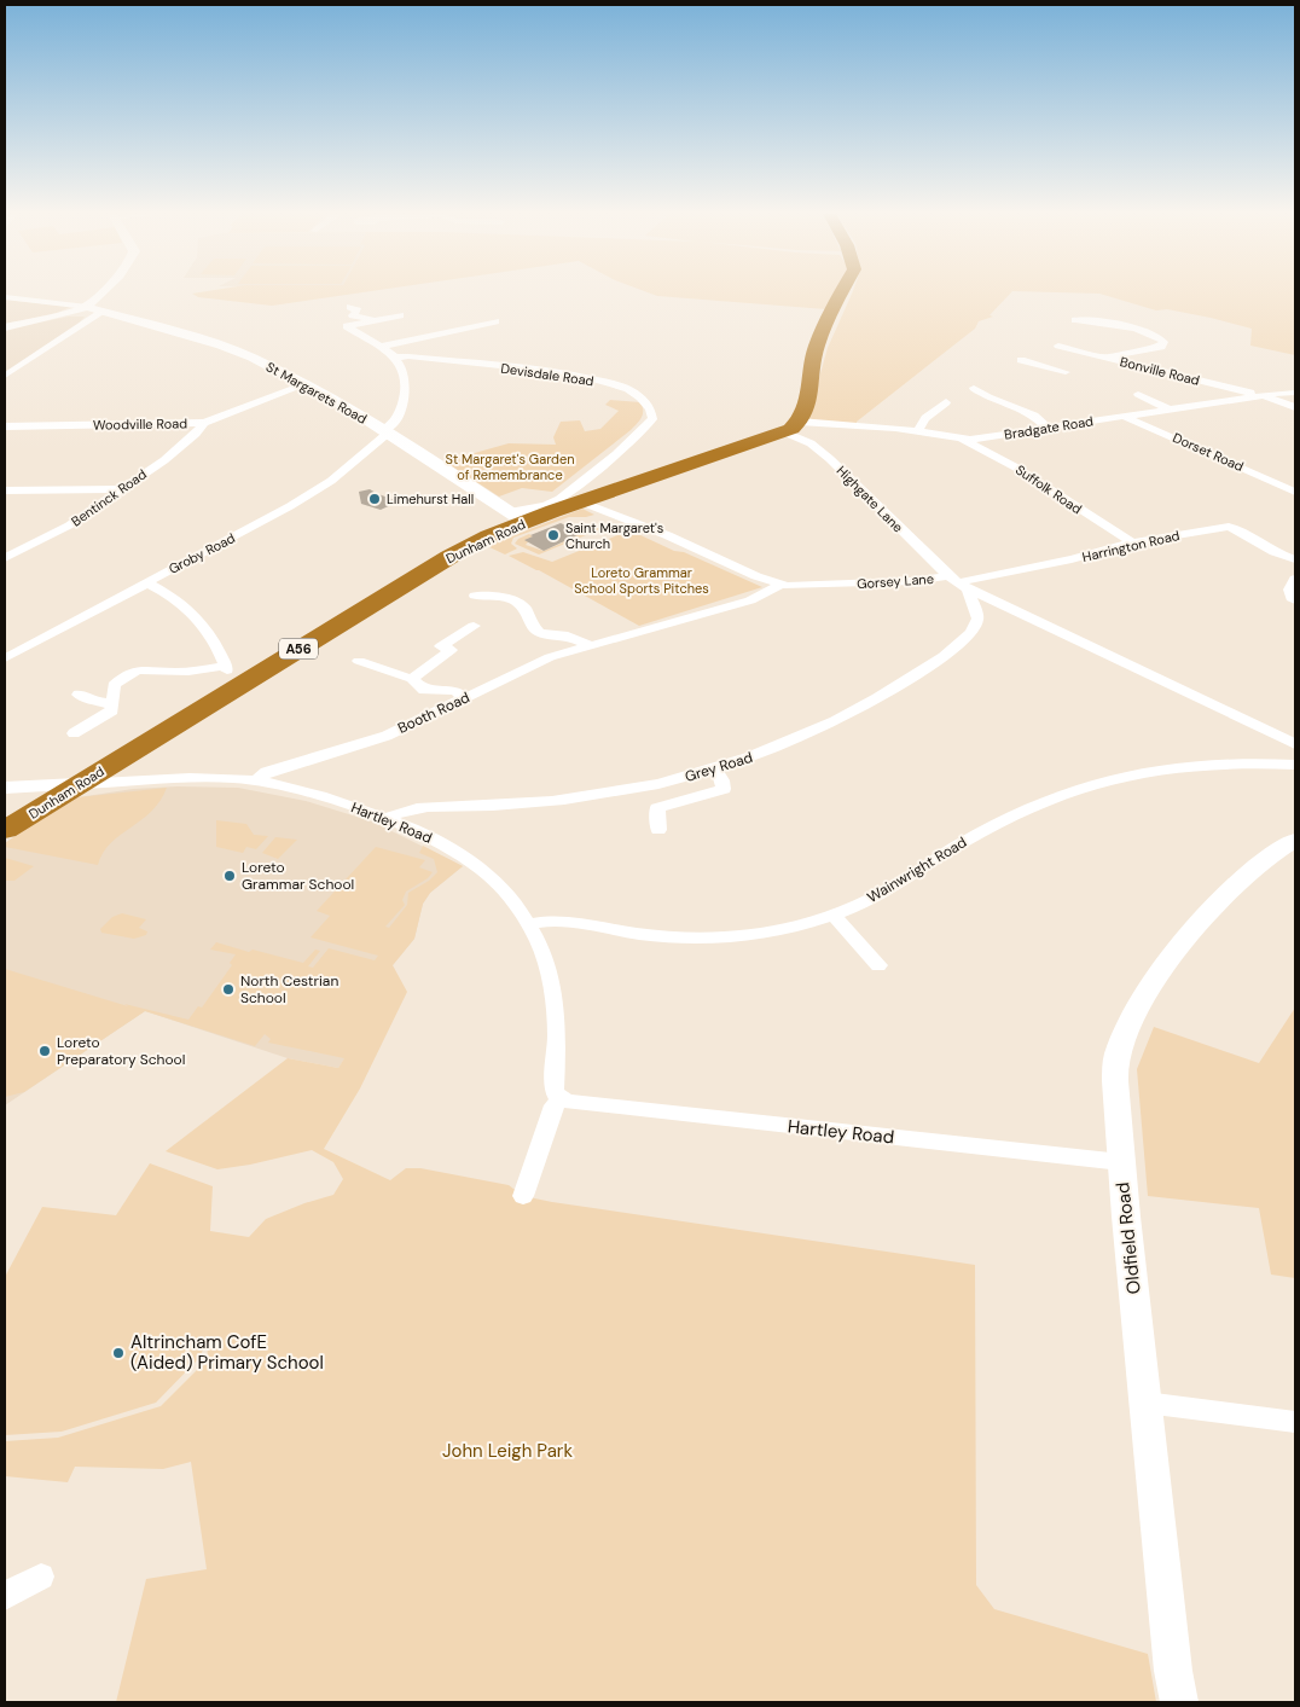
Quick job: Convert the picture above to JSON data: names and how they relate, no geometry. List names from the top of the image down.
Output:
{
  "streets": {
    "highway": ["Dunham Road", "A56"],
    "street": [
      "Bonville Road",
      "Devisdale Road",
      "St Margarets Road",
      "Woodville Road",
      "Bradgate Road",
      "Dorset Road",
      "Suffolk Road",
      "Bentinck Road",
      "Highgate Lane",
      "Harrington Road",
      "Groby Road",
      "Gorsey Lane",
      "Booth Road",
      "Grey Road",
      "Hartley Road",
      "Wainwright Road",
      "Oldfield Road"
    ]
  },
  "crossings": [
    ["Bonville Road", "Bradgate Road"],
    ["Devisdale Road", "St Margarets Road"],
    ["Devisdale Road", "Dunham Road"],
    ["Devisdale Road", "Groby Road"],
    ["St Margarets Road", "Woodville Road"],
    ["St Margarets Road", "Dunham Road"],
    ["St Margarets Road", "Groby Road"],
    ["Woodville Road", "Bentinck Road"],
    ["Bradgate Road", "Dorset Road"],
    ["Bradgate Road", "Suffolk Road"],
    ["Bradgate Road", "Highgate Lane"],
    ["Bradgate Road", "Dunham Road"],
    ["Suffolk Road", "Harrington Road"],
    ["Highgate Lane", "Dunham Road"],
    ["Highgate Lane", "Harrington Road"],
    ["Highgate Lane", "Gorsey Lane"],
    ["Highgate Lane", "Grey Road"],
    ["Dunham Road", "Gorsey Lane"],
    ["Dunham Road", "Booth Road"],
    ["Harrington Road", "Gorsey Lane"],
    ["Harrington Road", "Grey Road"],
    ["Gorsey Lane", "Booth Road"],
    ["Gorsey Lane", "Grey Road"],
    ["Booth Road", "Hartley Road"],
    ["Grey Road", "Hartley Road"],
    ["Hartley Road", "Wainwright Road"],
    ["Hartley Road", "Oldfield Road"]
  ],
  "parks": ["St Margaret's Garden of Remembrance", "Loreto Grammar School Sports Pitches", "John Leigh Park"],
  "places": [
    "Limehurst Hall",
    "Saint Margaret's Church",
    "Loreto Grammar School",
    "North Cestrian School",
    "Loreto Preparatory School",
    "Altrincham CofE (Aided) Primary School"
  ]
}
